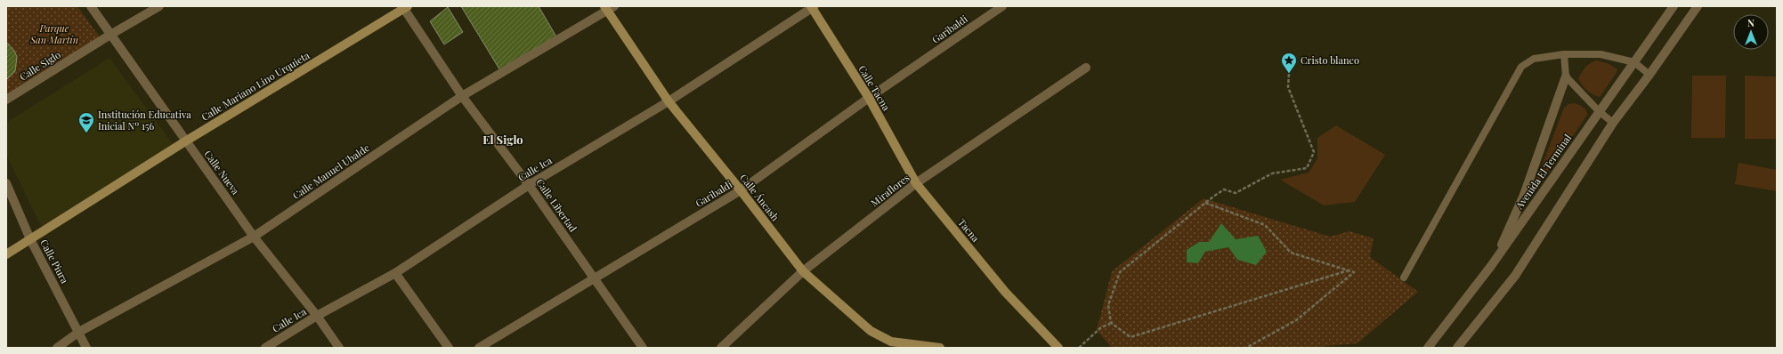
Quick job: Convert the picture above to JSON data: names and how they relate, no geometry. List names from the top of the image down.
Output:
{
  "streets": {
    "main road": [
      "Calle Mariano Lino Urquieta",
      "Calle Tacna",
      "Calle Áncash",
      "Tacna"
    ],
    "street": [
      "Garibaldi",
      "Calle Siglo",
      "Calle Ica",
      "Calle Manuel Ubalde",
      "Avenida El Terminal",
      "Calle Nueva",
      "Miraflores",
      "Calle Libertad",
      "Calle Piura"
    ]
  },
  "crossings": [
    ["Garibaldi", "Calle Tacna"],
    ["Garibaldi", "Calle Áncash"],
    ["Garibaldi", "Calle Libertad"],
    ["Calle Siglo", "Calle Nueva"],
    ["Calle Mariano Lino Urquieta", "Calle Nueva"],
    ["Calle Mariano Lino Urquieta", "Calle Libertad"],
    ["Calle Mariano Lino Urquieta", "Calle Piura"],
    ["Calle Tacna", "Calle Ica"],
    ["Calle Tacna", "Miraflores"],
    ["Calle Tacna", "Tacna"],
    ["Calle Ica", "Calle Nueva"],
    ["Calle Ica", "Calle Áncash"],
    ["Calle Ica", "Calle Libertad"],
    ["Calle Manuel Ubalde", "Calle Nueva"],
    ["Calle Manuel Ubalde", "Calle Áncash"],
    ["Calle Manuel Ubalde", "Calle Libertad"],
    ["Calle Manuel Ubalde", "Calle Piura"],
    ["Miraflores", "Calle Áncash"],
    ["Miraflores", "Tacna"]
  ],
  "districts": ["El Siglo"],
  "parks": ["Parque San Martín"],
  "places": {
    "place": ["Cristo blanco"],
    "school or university": ["Institución Educativa Inicial Nº 156"]
  },
  "north": "top"
}
